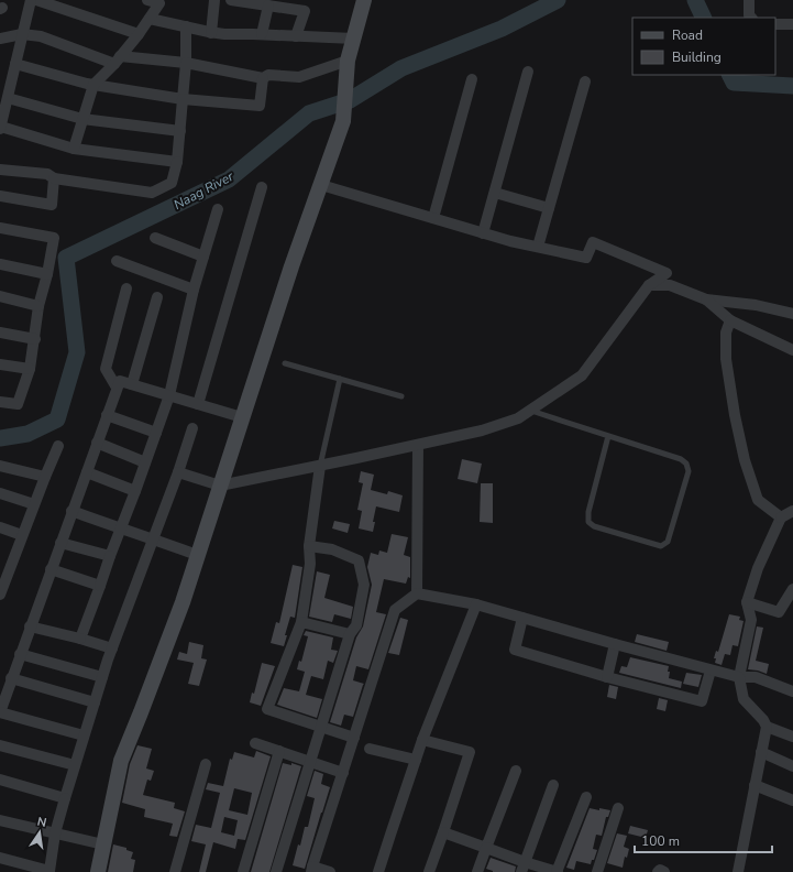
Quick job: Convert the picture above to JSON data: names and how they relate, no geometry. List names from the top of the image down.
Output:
{
  "water": ["Naag River"],
  "legend": ["Road", "Building"],
  "scale_bar": "100 m",
  "north": "top"
}
